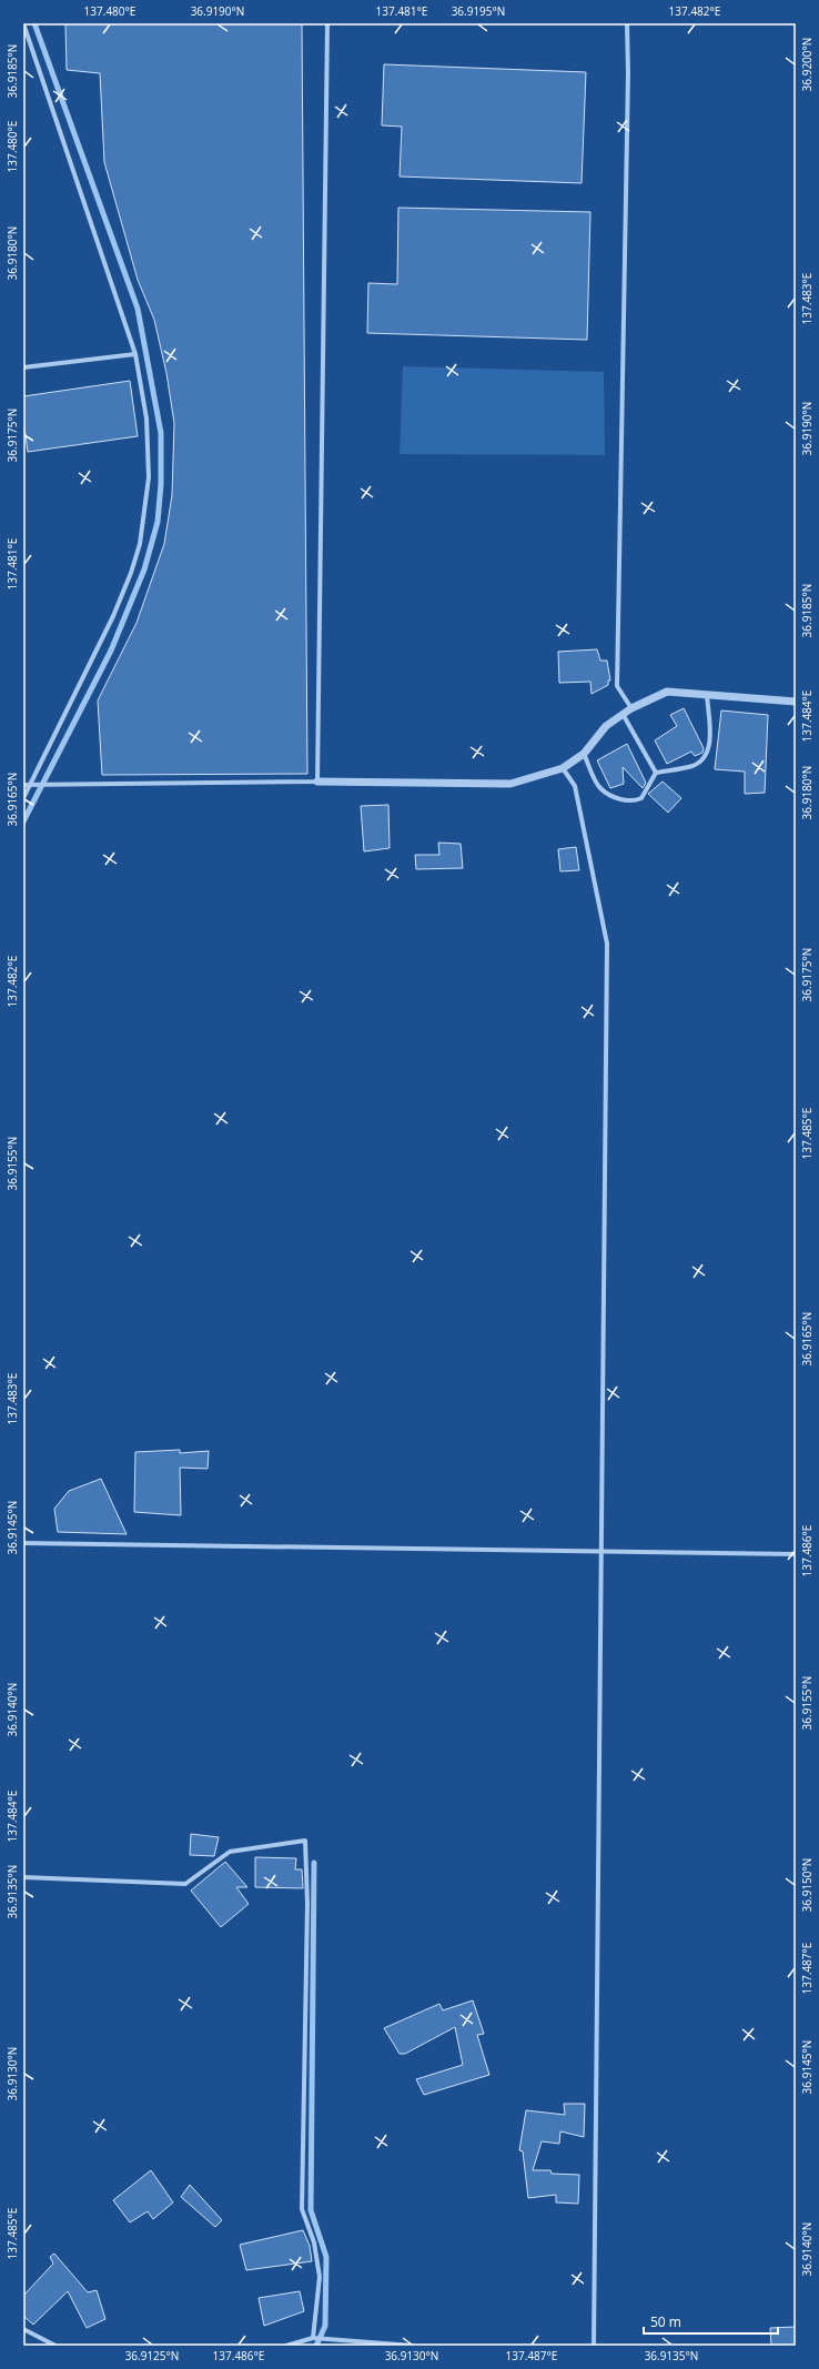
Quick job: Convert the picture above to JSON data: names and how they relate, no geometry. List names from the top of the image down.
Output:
{
  "scale_bar": "50 m",
  "coordinates": [
    "137.480°E",
    "36.9190°N",
    "137.481°E",
    "36.9195°N",
    "137.482°E",
    "36.9200°N",
    "36.9185°N",
    "36.9180°N",
    "137.483°E",
    "36.9175°N",
    "137.484°E",
    "36.9165°N",
    "137.485°E",
    "36.9155°N",
    "36.9145°N",
    "137.486°E",
    "36.9140°N",
    "36.9150°N",
    "36.9135°N",
    "137.487°E",
    "36.9130°N",
    "36.9125°N"
  ]
}
